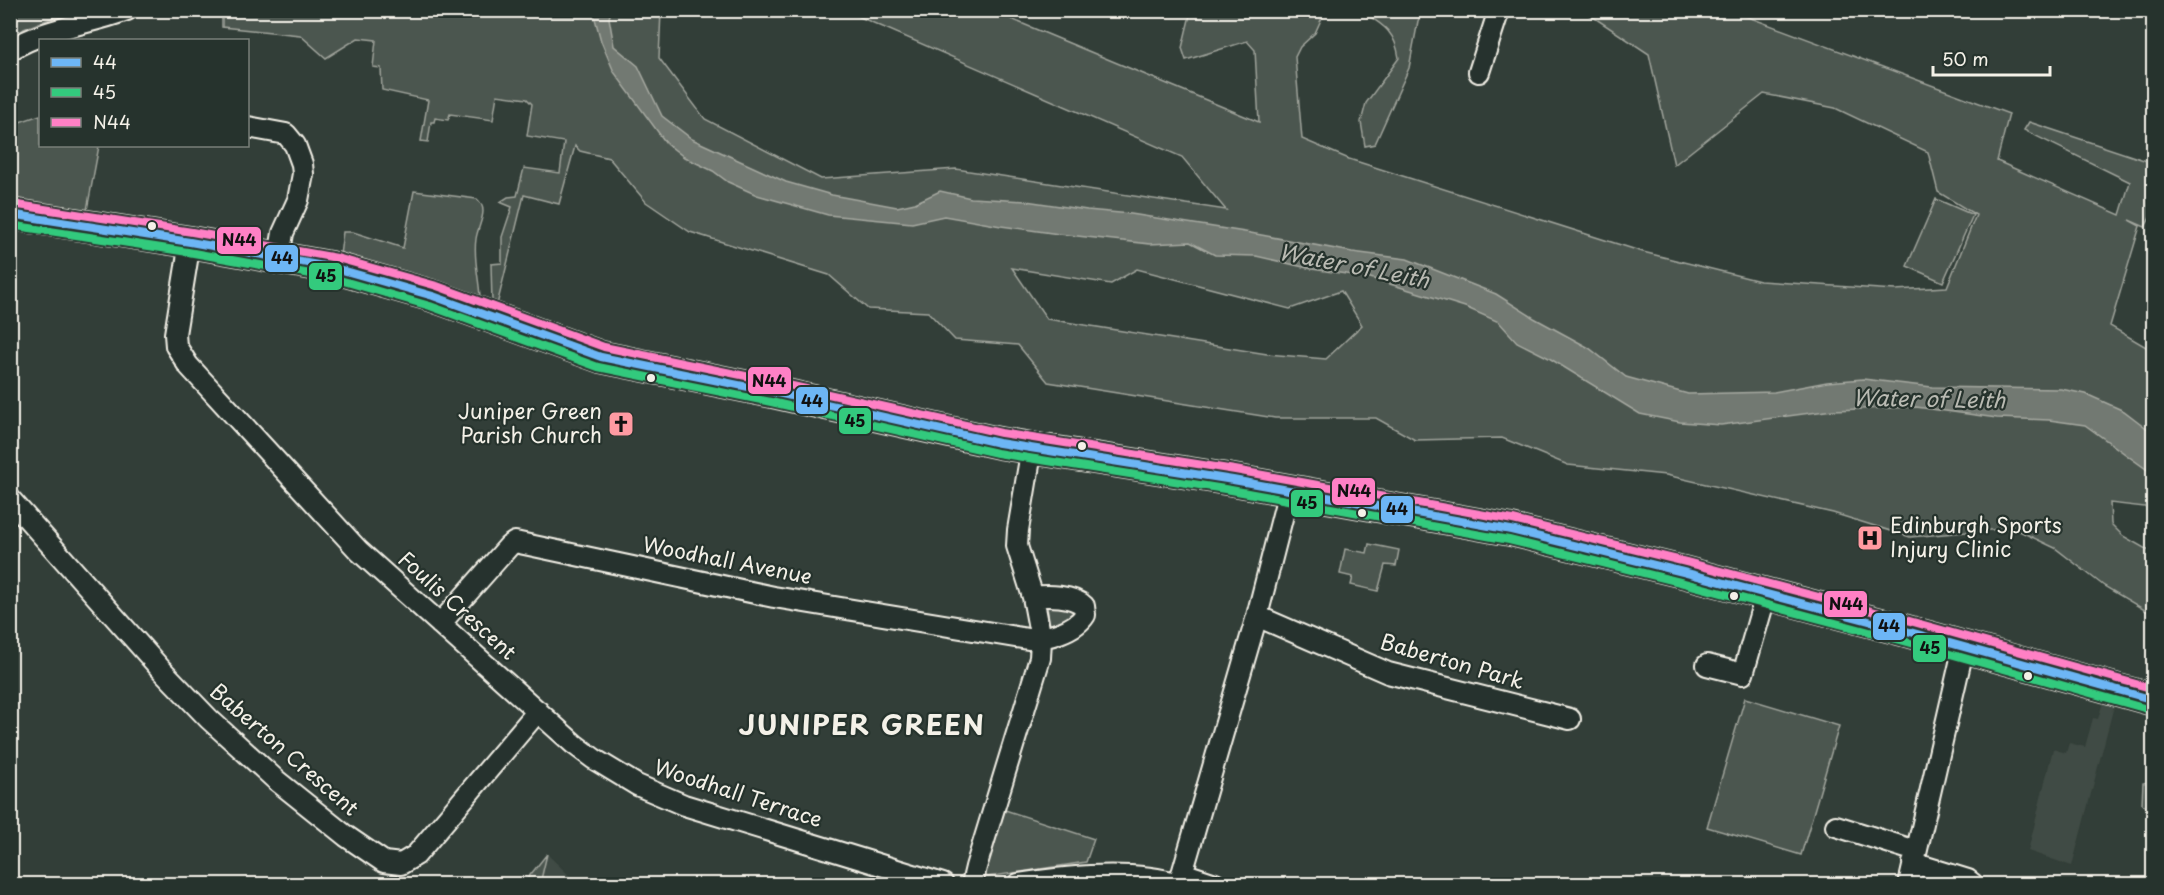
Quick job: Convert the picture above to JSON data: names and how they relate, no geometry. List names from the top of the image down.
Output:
{
  "streets": {
    "street": [
      "Woodhall Avenue",
      "Foulis Crescent",
      "Baberton Park",
      "Baberton Crescent",
      "Woodhall Terrace"
    ]
  },
  "crossings": [
    ["Woodhall Avenue", "Foulis Crescent"],
    ["Foulis Crescent", "Baberton Crescent"],
    ["Foulis Crescent", "Woodhall Terrace"],
    ["Baberton Crescent", "Woodhall Terrace"]
  ],
  "districts": ["JUNIPER GREEN"],
  "water": ["Water of Leith"],
  "places": {
    "church": ["Juniper Green Parish Church"],
    "hospital": ["Edinburgh Sports Injury Clinic"]
  },
  "lines": ["transit line N44", "transit line 44", "transit line 45"],
  "legend": ["44", "45", "N44"],
  "scale_bar": "50 m"
}
